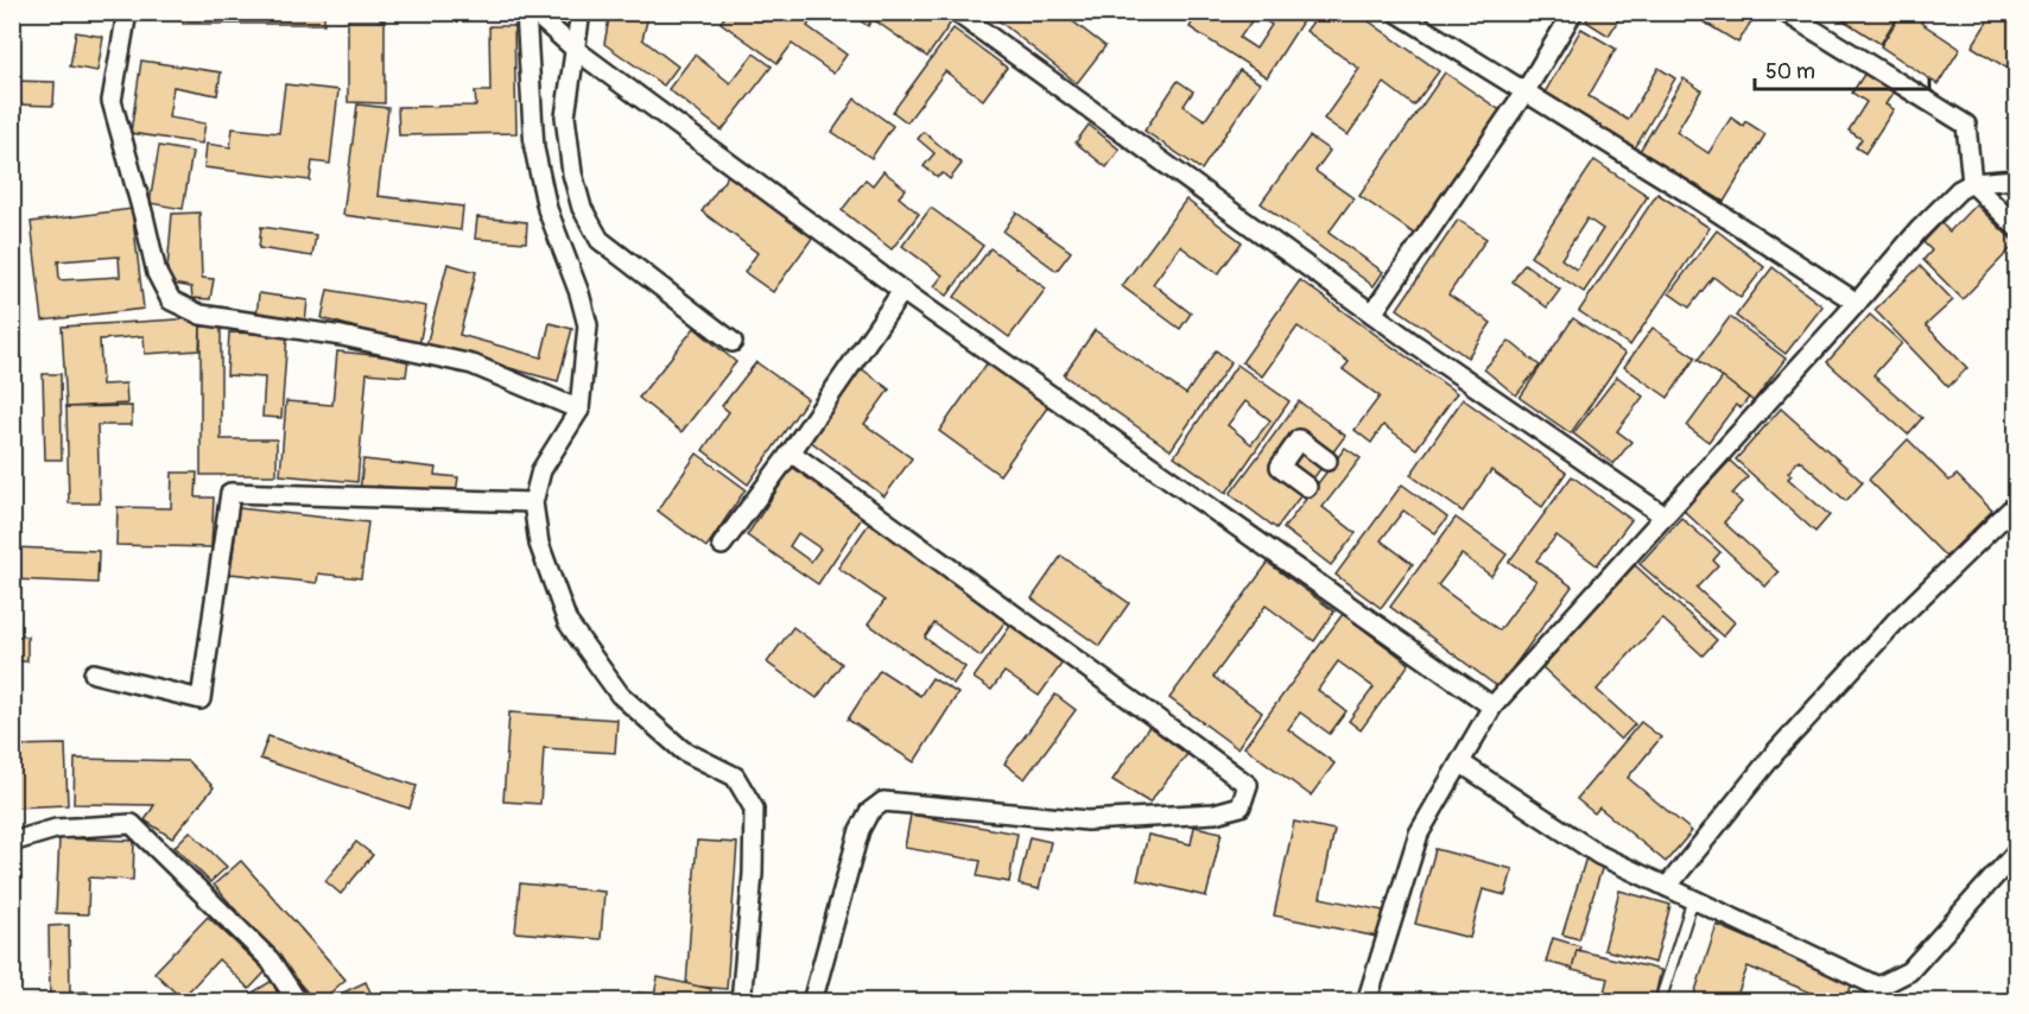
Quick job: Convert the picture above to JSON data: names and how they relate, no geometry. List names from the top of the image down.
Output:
{
  "scale_bar": "50 m"
}
